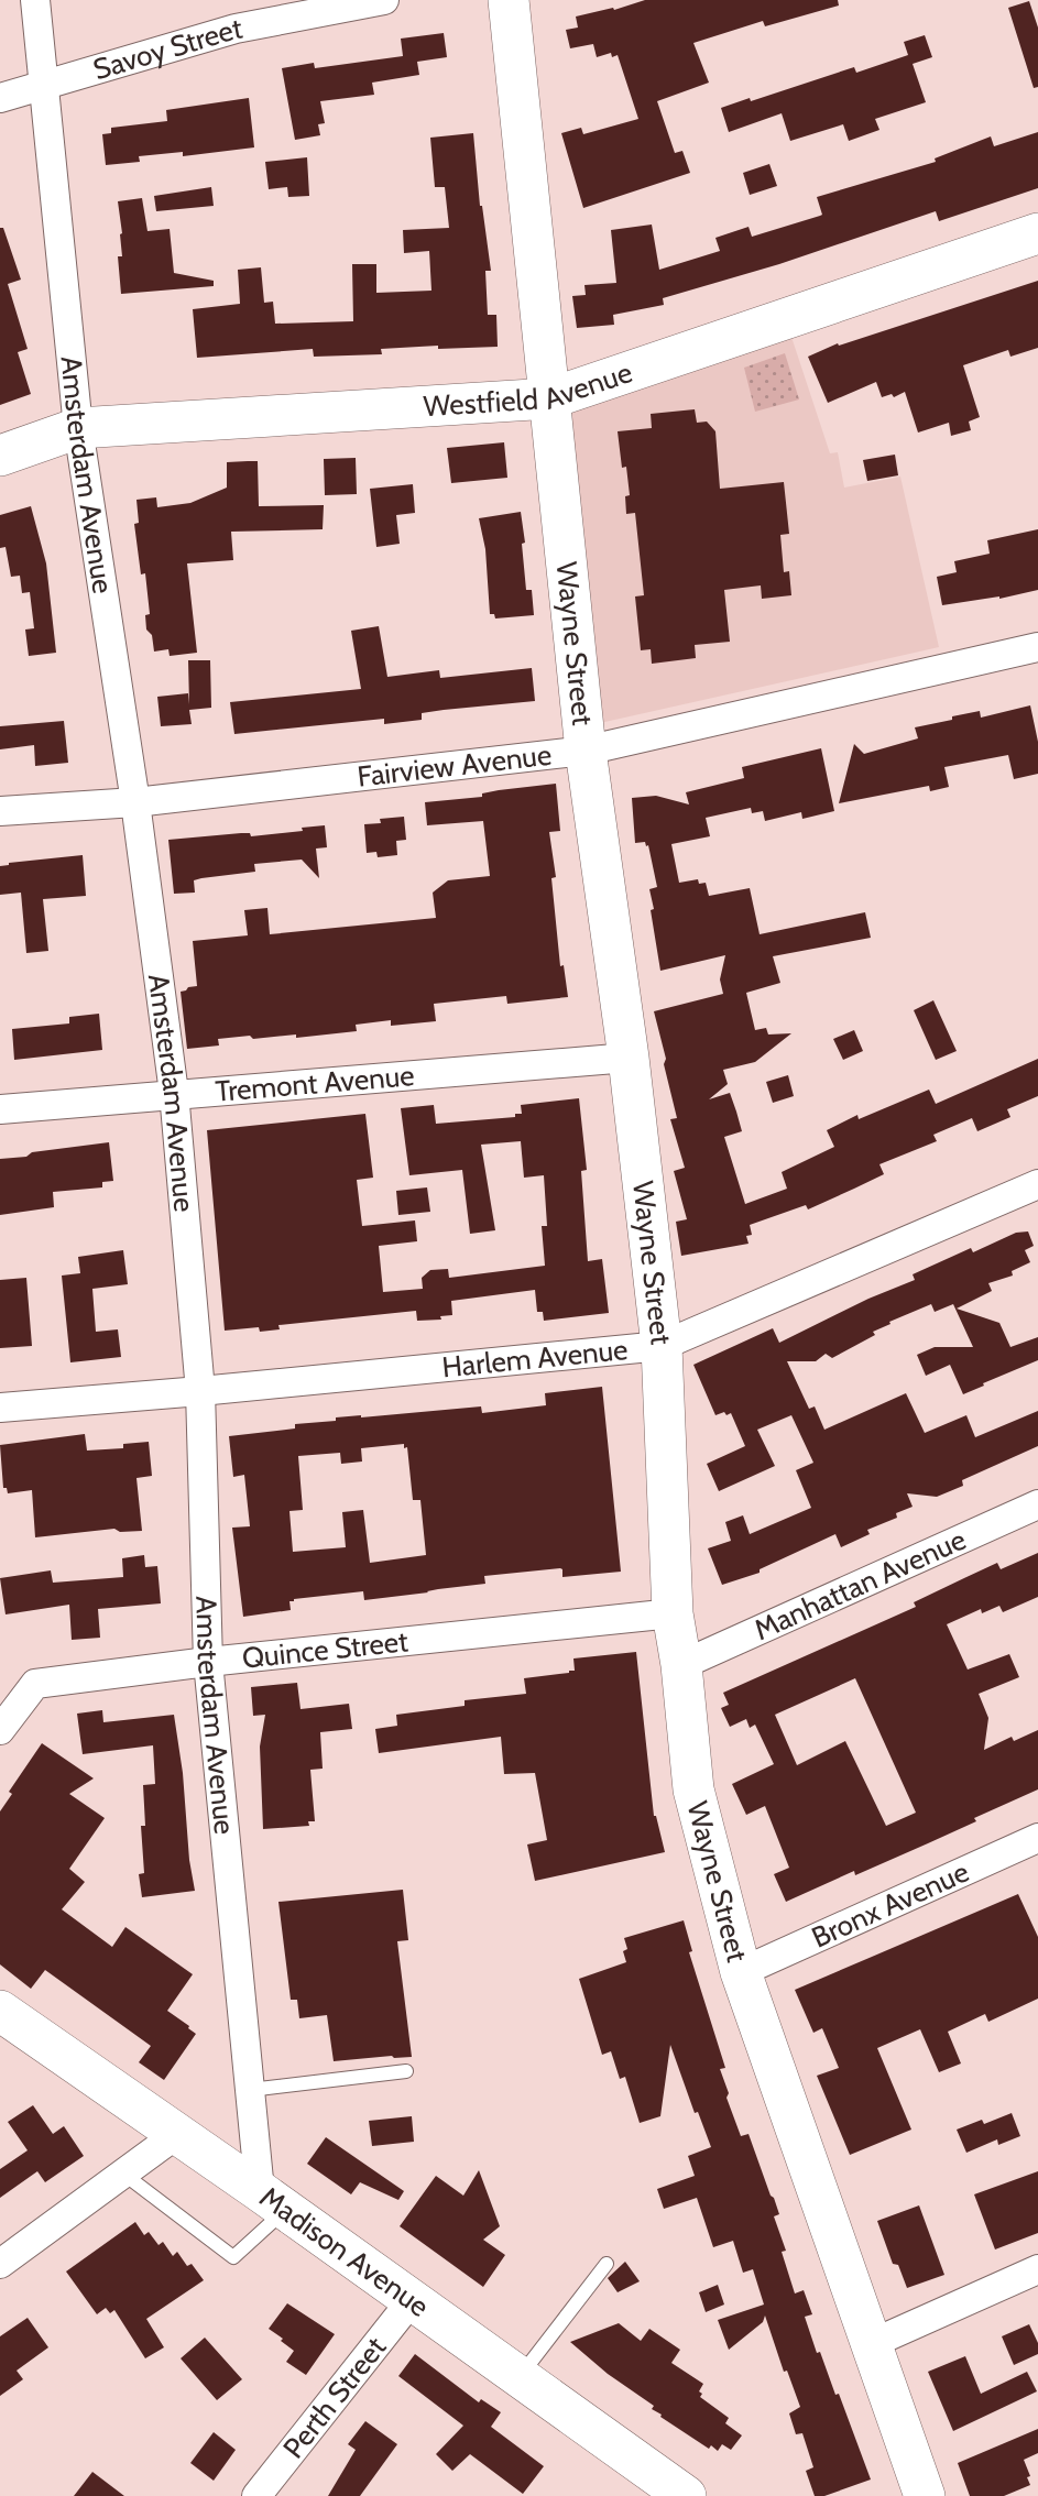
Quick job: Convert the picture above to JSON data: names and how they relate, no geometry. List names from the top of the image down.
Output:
{
  "streets": {
    "street": [
      "Savoy Street",
      "Westfield Avenue",
      "Amsterdam Avenue",
      "Wayne Street",
      "Fairview Avenue",
      "Tremont Avenue",
      "Harlem Avenue",
      "Manhattan Avenue",
      "Quince Street",
      "Bronx Avenue",
      "Madison Avenue",
      "Perth Street"
    ]
  },
  "crossings": [
    ["Savoy Street", "Amsterdam Avenue"],
    ["Westfield Avenue", "Amsterdam Avenue"],
    ["Westfield Avenue", "Wayne Street"],
    ["Amsterdam Avenue", "Fairview Avenue"],
    ["Amsterdam Avenue", "Tremont Avenue"],
    ["Amsterdam Avenue", "Harlem Avenue"],
    ["Amsterdam Avenue", "Quince Street"],
    ["Amsterdam Avenue", "Madison Avenue"],
    ["Wayne Street", "Fairview Avenue"],
    ["Wayne Street", "Tremont Avenue"],
    ["Wayne Street", "Harlem Avenue"],
    ["Wayne Street", "Manhattan Avenue"],
    ["Wayne Street", "Quince Street"],
    ["Wayne Street", "Bronx Avenue"],
    ["Madison Avenue", "Perth Street"]
  ]
}
